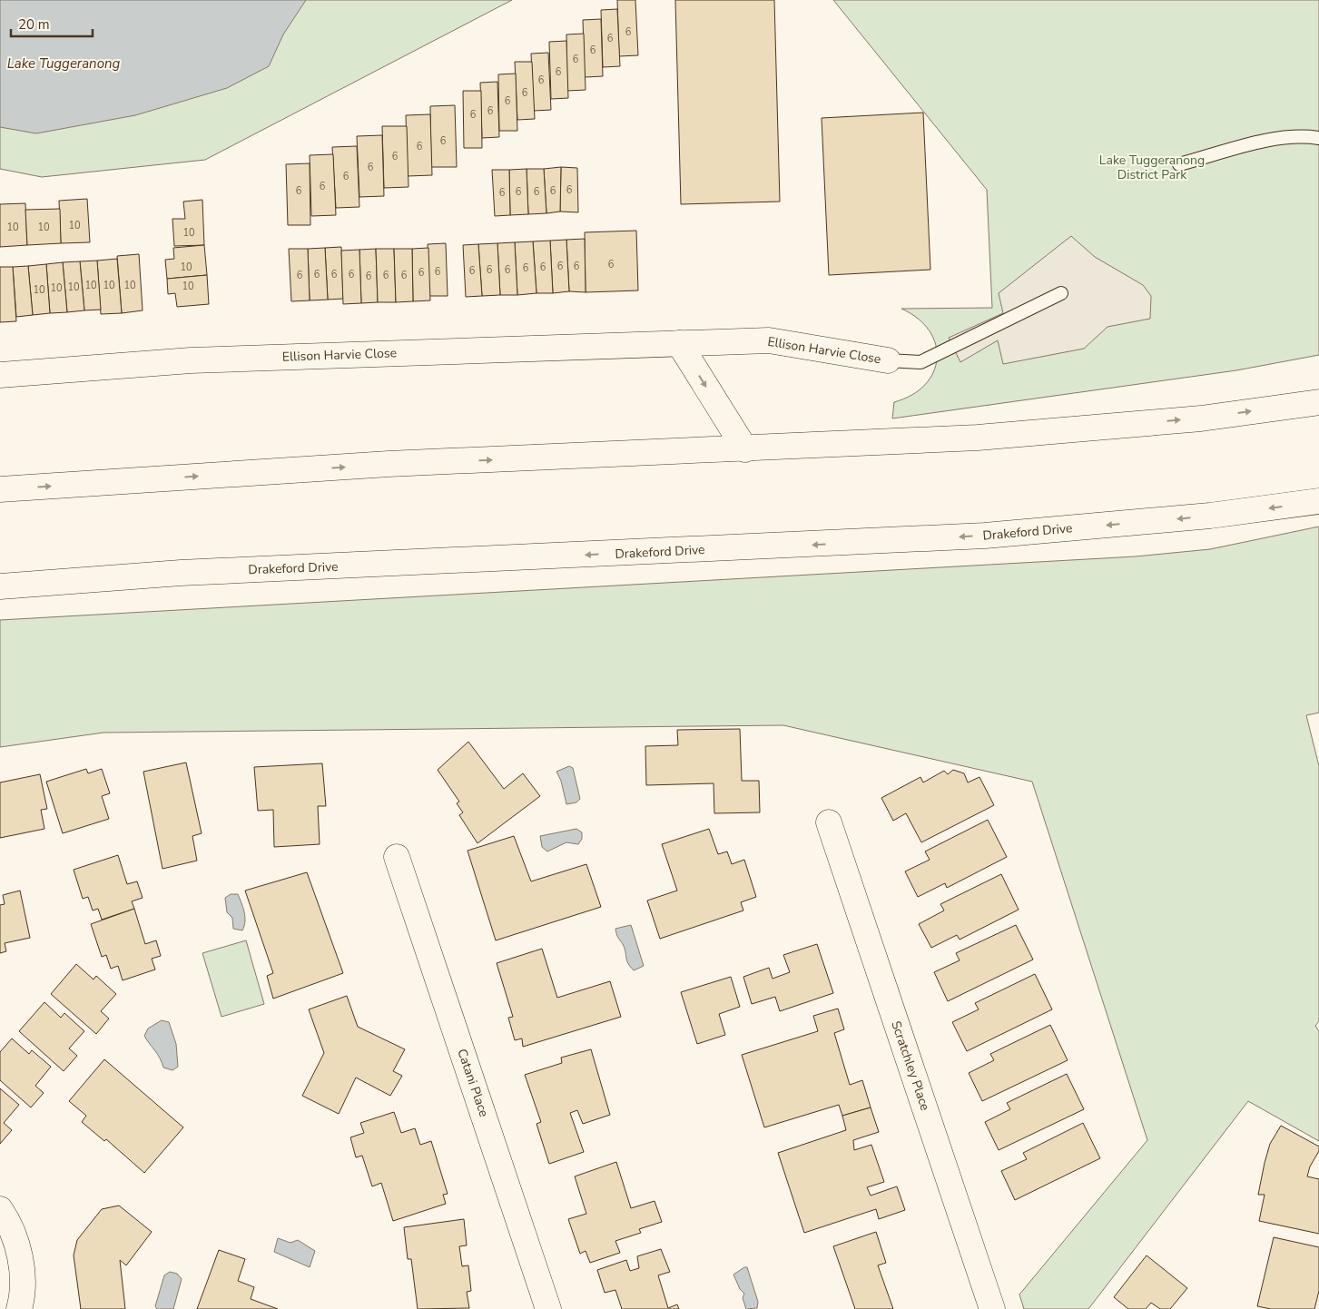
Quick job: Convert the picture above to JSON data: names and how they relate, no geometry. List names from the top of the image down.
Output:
{
  "streets": {
    "main road": [
      "Ellison Harvie Close",
      "Drakeford Drive",
      "Scratchley Place",
      "Catani Place"
    ]
  },
  "water": ["Lake Tuggeranong"],
  "parks": ["Lake Tuggeranong District Park"],
  "house_numbers": [
    "6",
    "6",
    "6",
    "6",
    "6",
    "6",
    "6",
    "6",
    "6",
    "6",
    "6",
    "6",
    "6",
    "6",
    "6",
    "6",
    "6",
    "6",
    "6",
    "6",
    "6",
    "6",
    "10",
    "10",
    "10",
    "10",
    "6",
    "6",
    "6",
    "10",
    "6",
    "6",
    "6",
    "6",
    "6",
    "6",
    "6",
    "6",
    "6",
    "6",
    "6",
    "6",
    "6",
    "6",
    "10",
    "10",
    "10",
    "10",
    "10",
    "10",
    "10"
  ],
  "scale_bar": "20 m"
}
